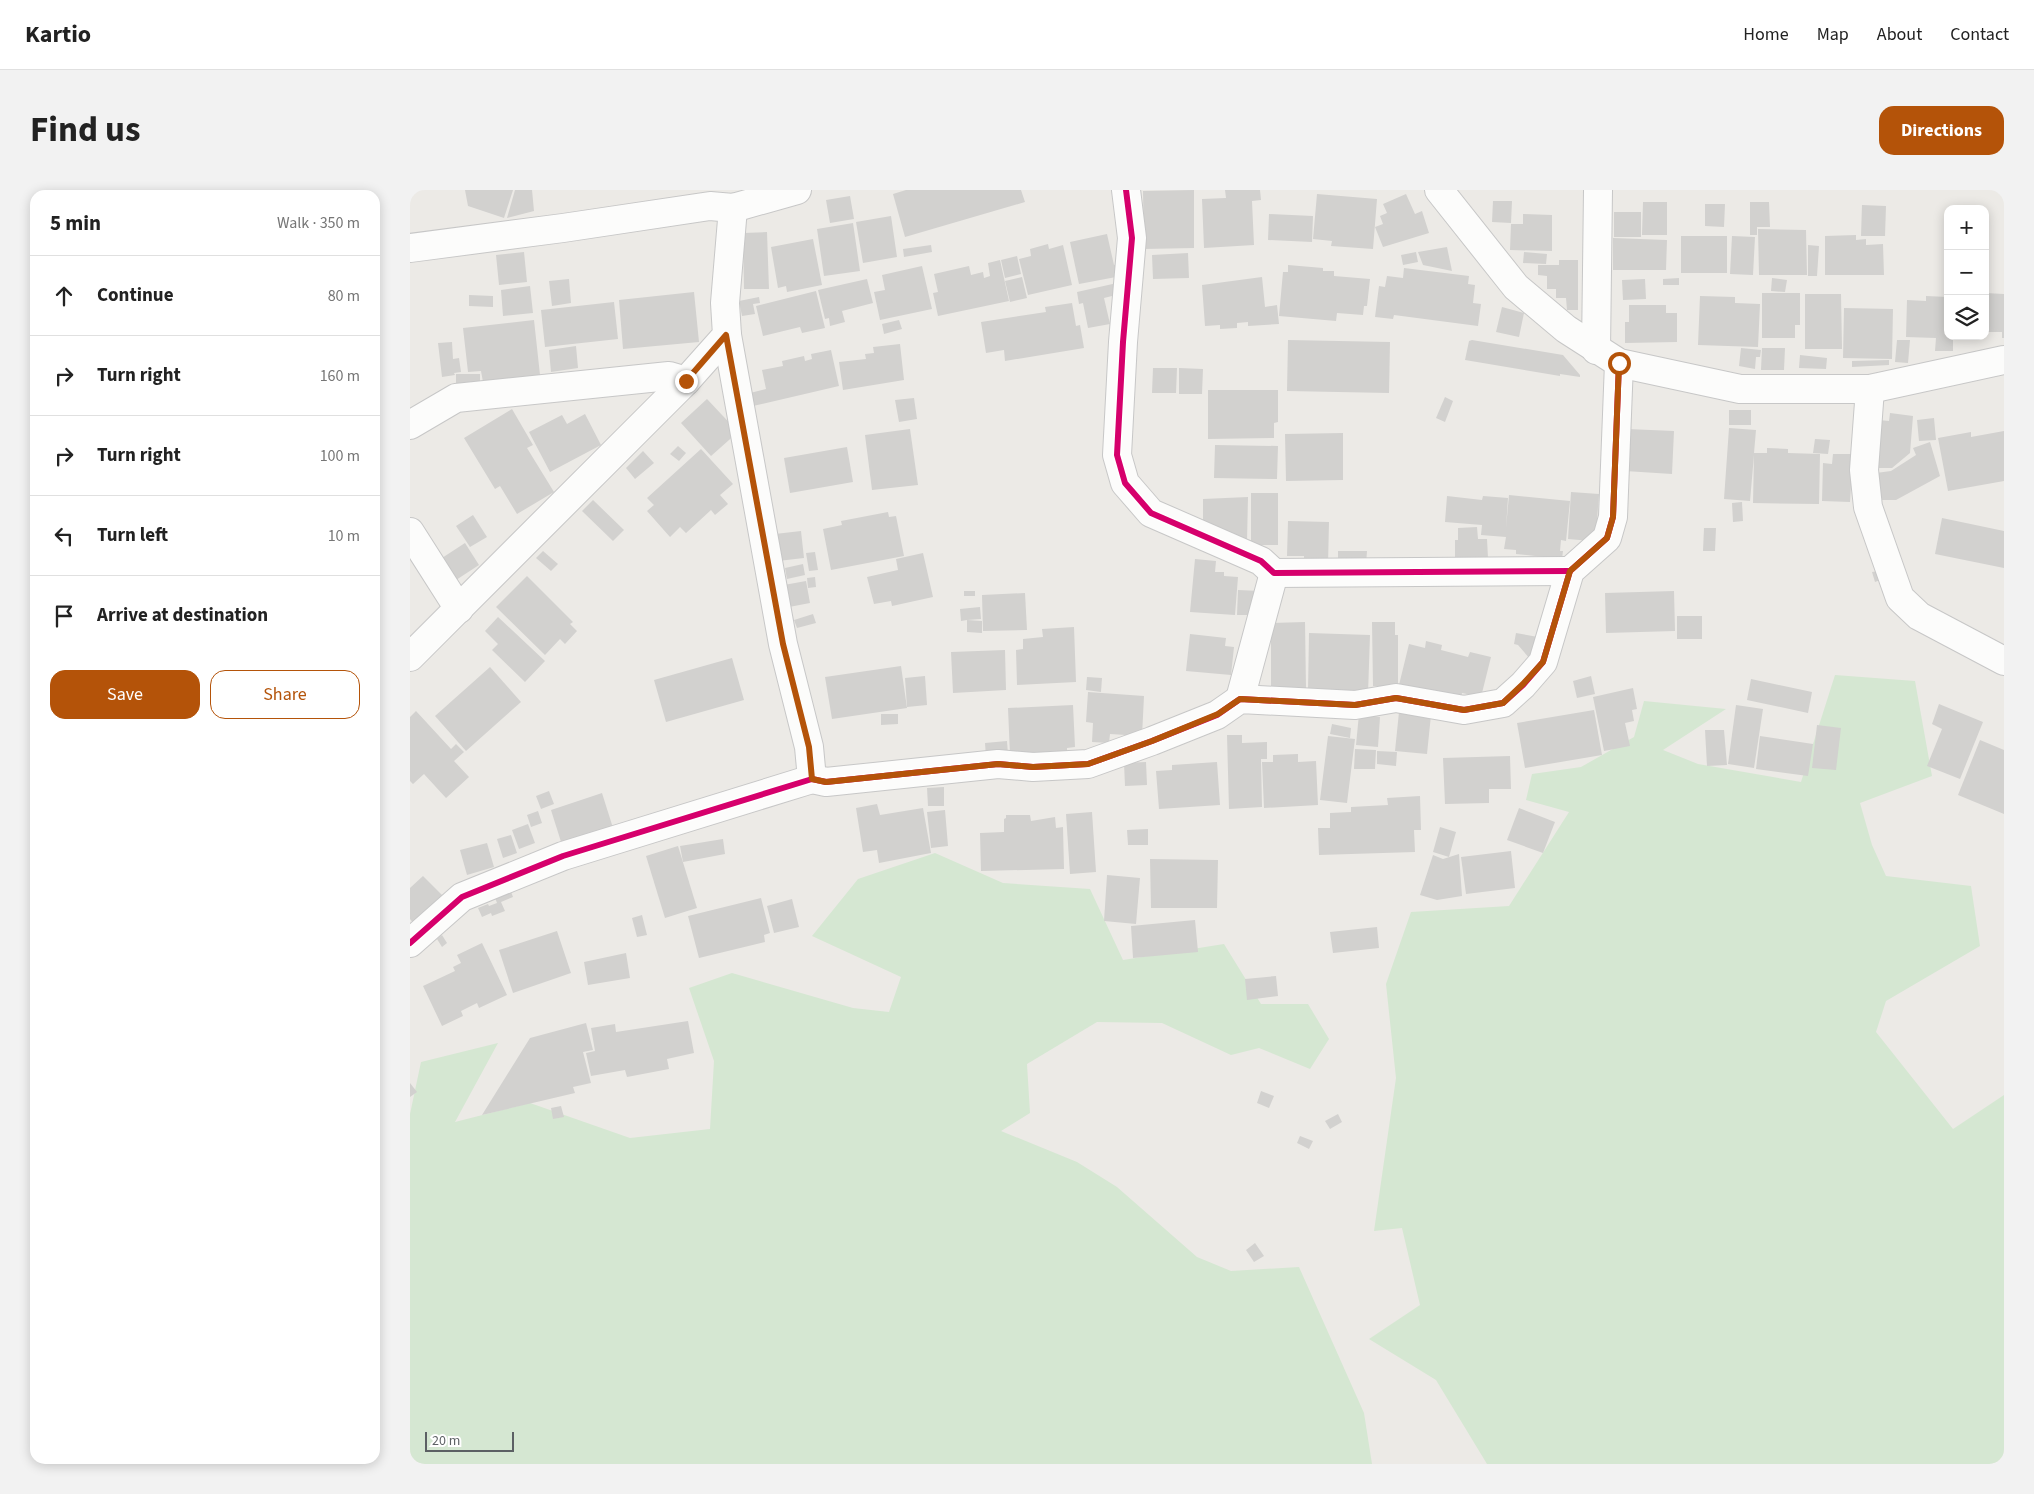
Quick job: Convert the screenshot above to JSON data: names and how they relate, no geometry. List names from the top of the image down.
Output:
{
  "scale_bar": "20 m",
  "page": {
    "header": "Kartio",
    "nav": [
      "Home",
      "Map",
      "About",
      "Contact"
    ],
    "title": "Find us",
    "buttons": [
      "Directions",
      ["Save", "Share"]
    ],
    "heading": ["5 min", "Walk · 350 m"],
    "map_buttons": ["+", "−"],
    "list": [
      ["Continue", "80 m"],
      ["Turn right", "160 m"],
      ["Turn right", "100 m"],
      ["Turn left", "10 m"],
      "Arrive at destination"
    ],
    "scale": "20 m"
  }
}
